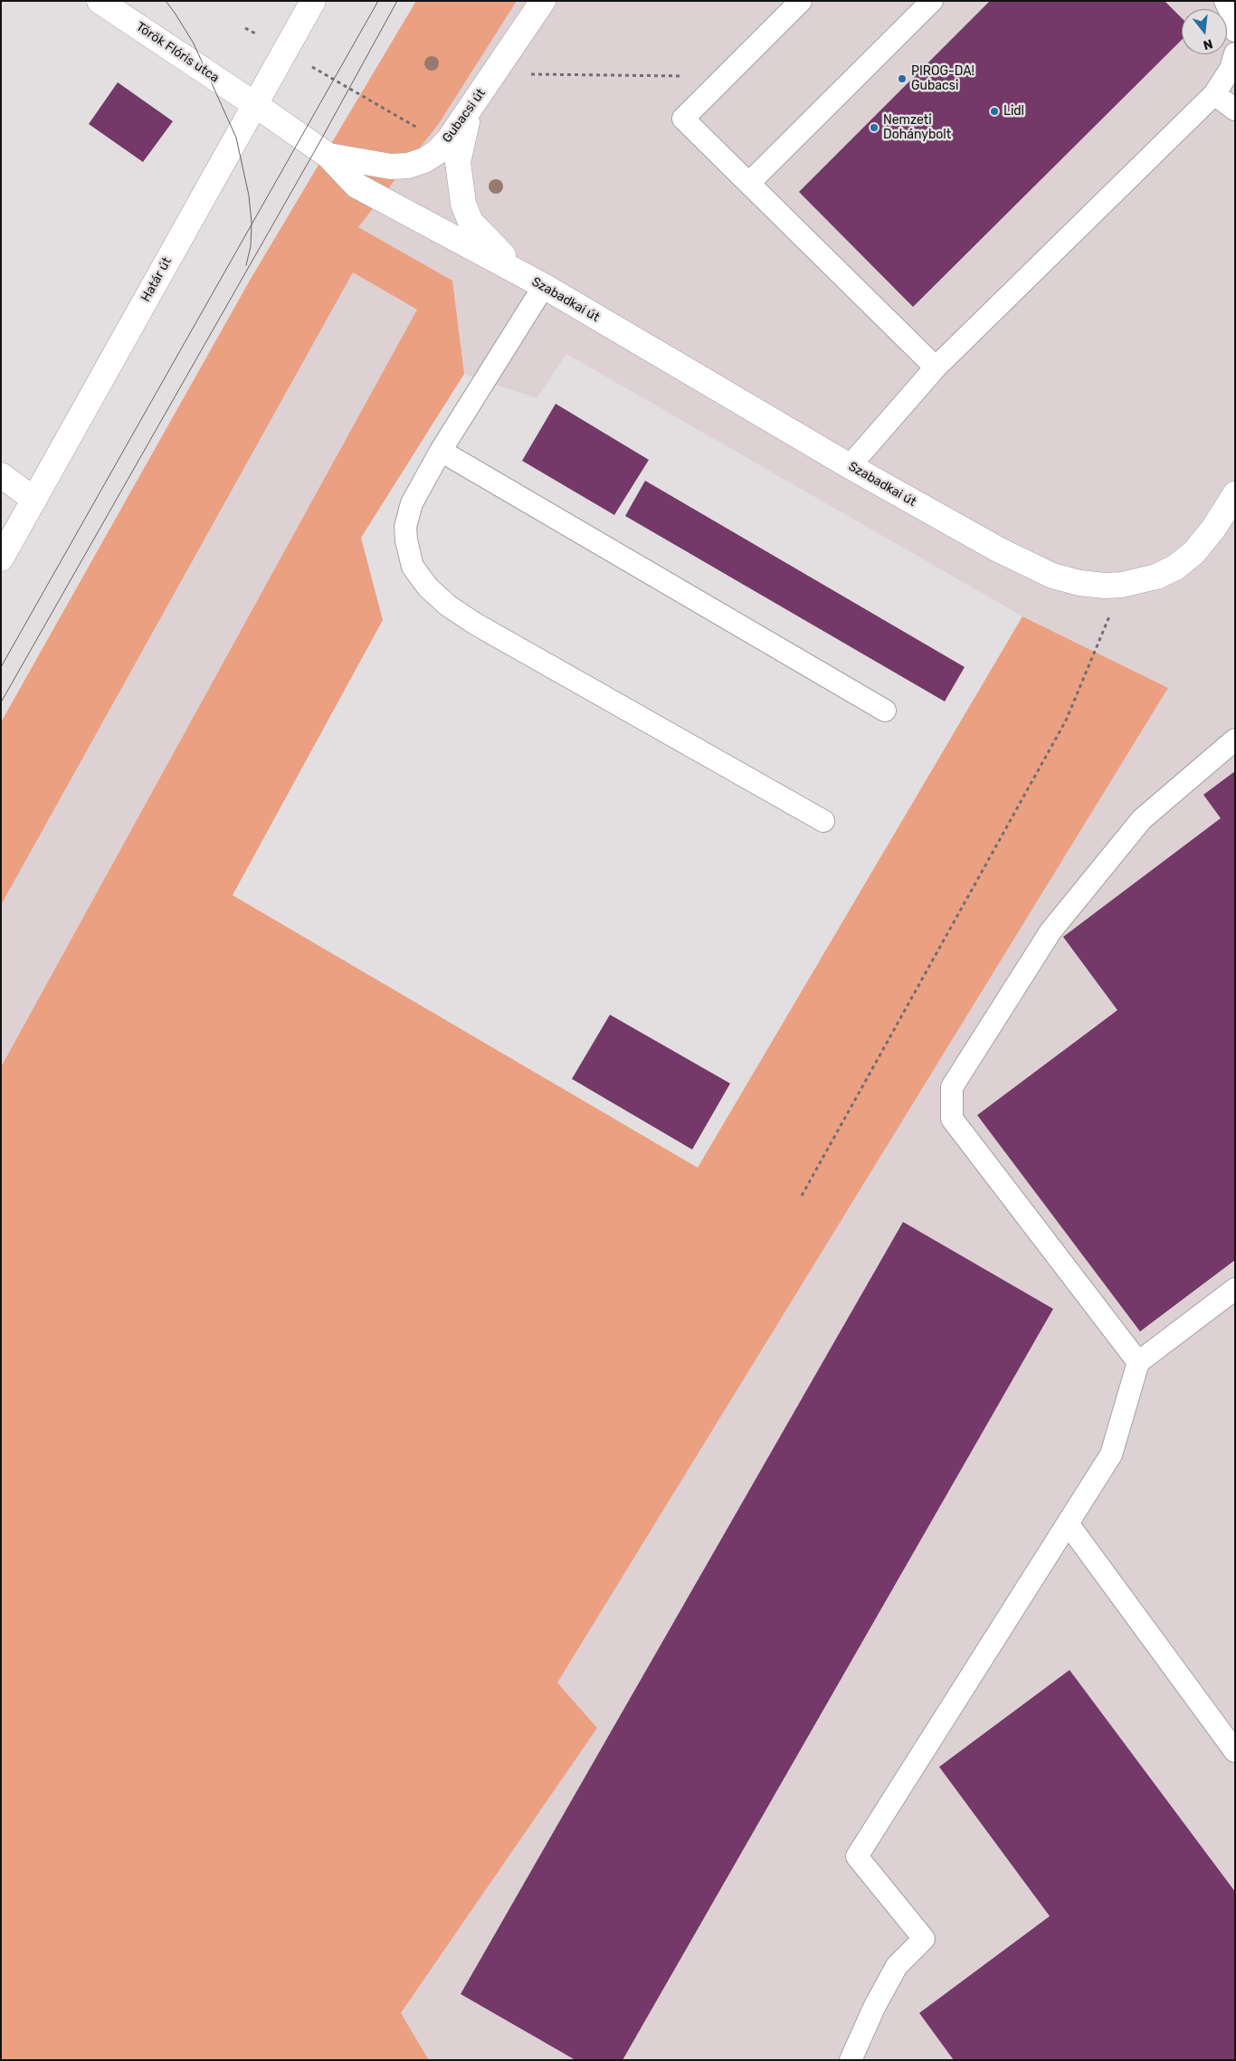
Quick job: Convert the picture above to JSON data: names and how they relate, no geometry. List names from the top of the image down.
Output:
{
  "streets": {
    "street": [
      "Török Flóris utca",
      "Gubacsi út",
      "Határ út",
      "Szabadkai út"
    ]
  },
  "crossings": [
    ["Török Flóris utca", "Gubacsi út"],
    ["Török Flóris utca", "Határ út"],
    ["Gubacsi út", "Határ út"],
    ["Gubacsi út", "Szabadkai út"]
  ],
  "places": ["PIROG-DA! Gubacsi", "Lidl", "Nemzeti Dohánybolt"],
  "north": "bottom"
}
